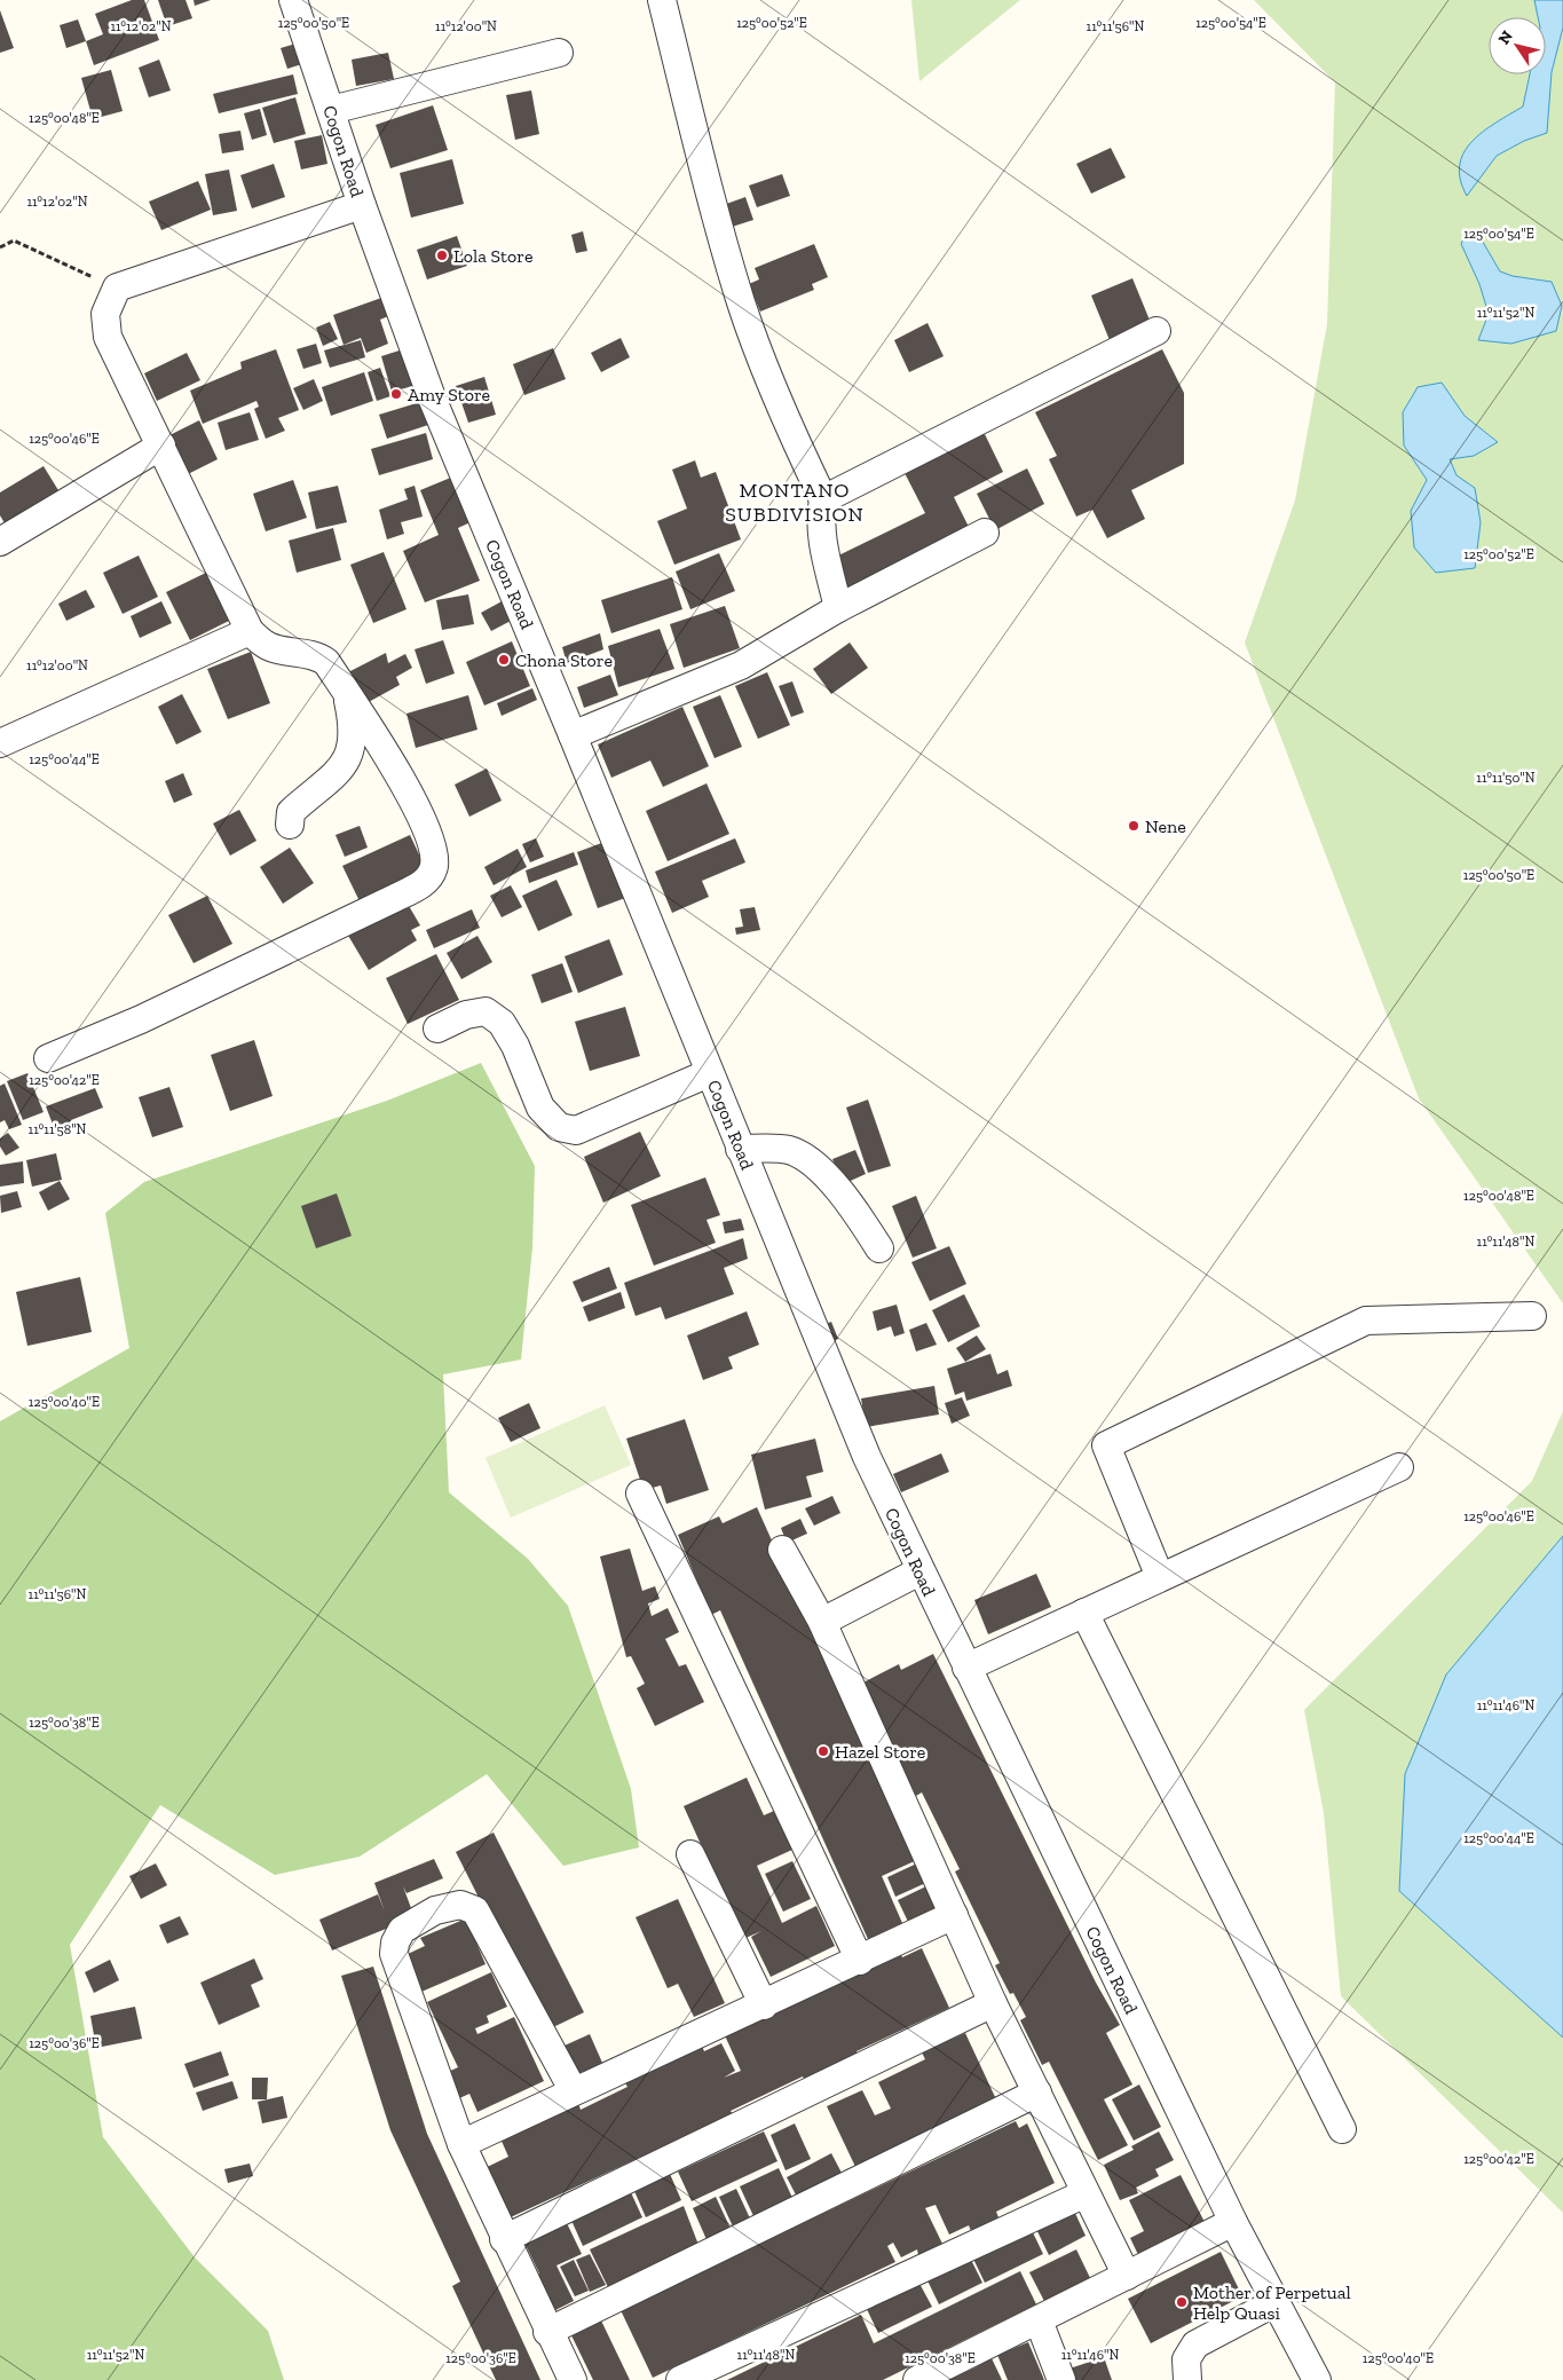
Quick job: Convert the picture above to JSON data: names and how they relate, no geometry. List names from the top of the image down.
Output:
{
  "streets": {
    "street": ["Cogon Road"]
  },
  "districts": ["MONTANO SUBDIVISION"],
  "places": [
    "Lola Store",
    "Amy Store",
    "Chona Store",
    "Nene",
    "Hazel Store",
    "Mother of Perpetual Help Quasi"
  ],
  "north": "top left",
  "coordinates": [
    "125°00'50\"E",
    "125°00'52\"E",
    "125°00'54\"E",
    "11°12'02\"N",
    "11°12'00\"N",
    "11°11'56\"N",
    "125°00'48\"E",
    "11°11'52\"N",
    "125°00'46\"E",
    "125°00'44\"E",
    "11°11'50\"N",
    "125°00'42\"E",
    "11°11'58\"N",
    "11°11'48\"N",
    "125°00'40\"E",
    "11°11'46\"N",
    "125°00'38\"E",
    "125°00'36\"E"
  ]
}
